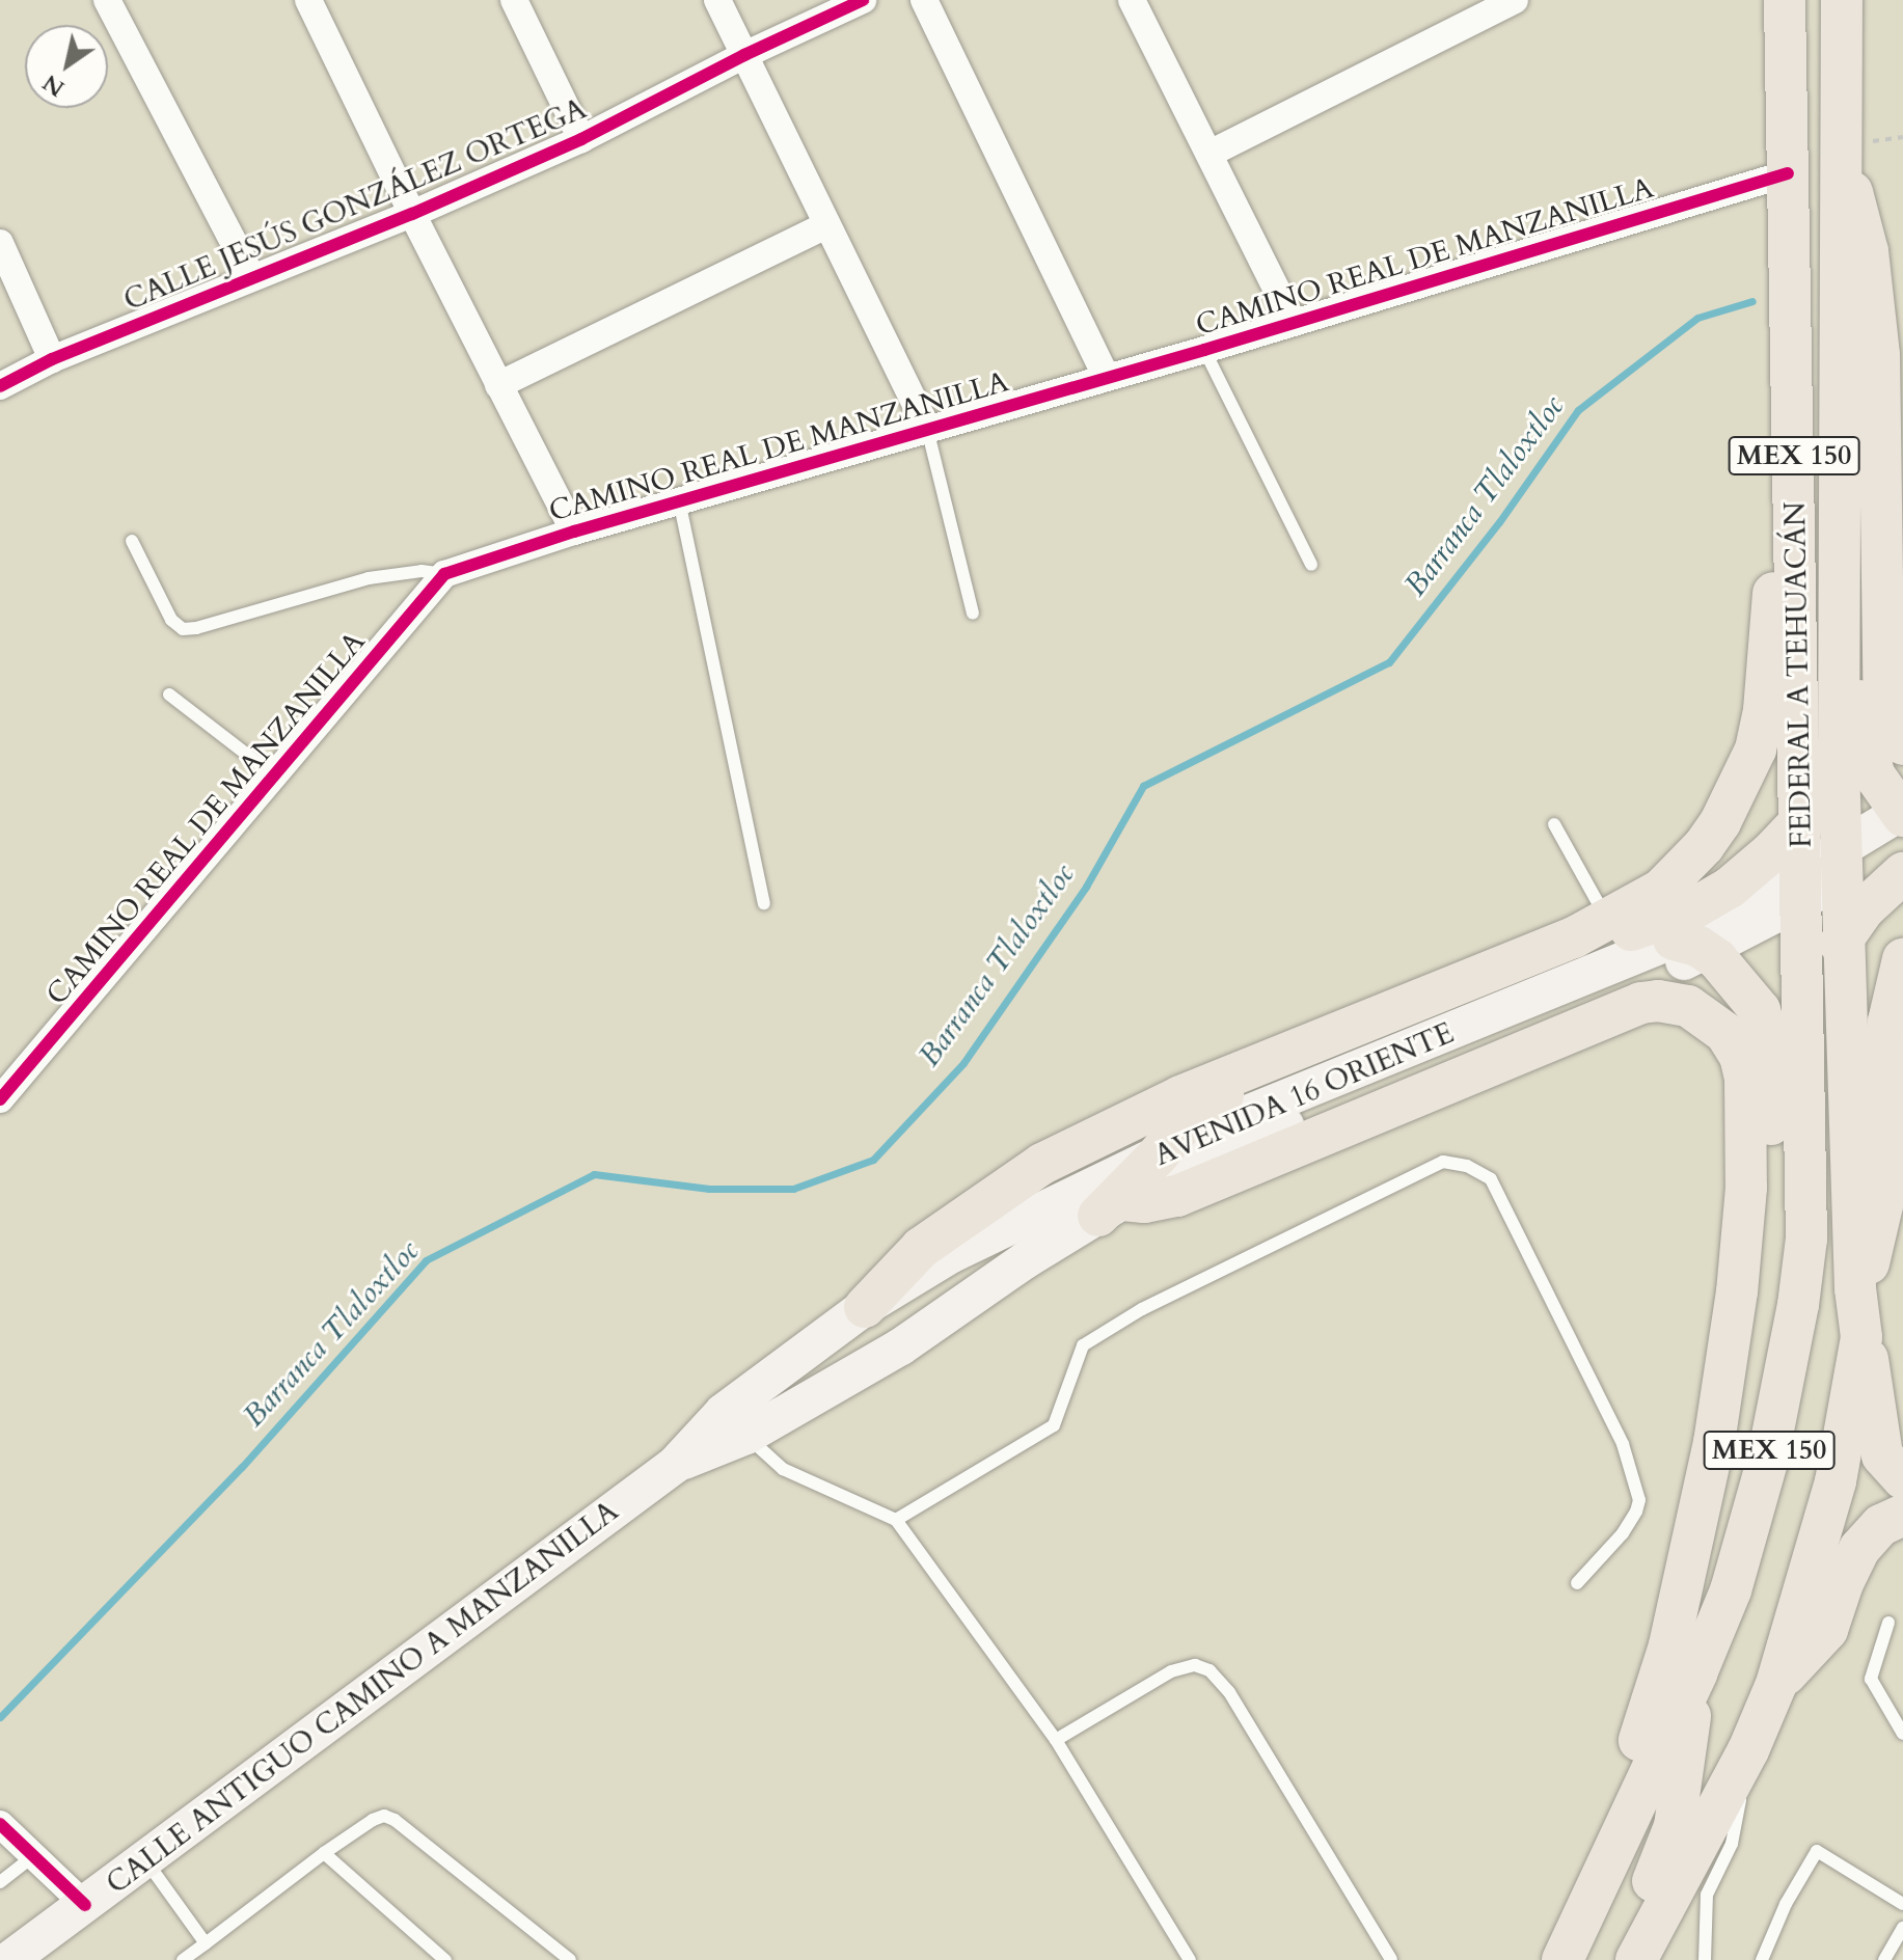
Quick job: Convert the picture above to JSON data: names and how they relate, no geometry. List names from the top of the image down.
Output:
{
  "streets": {
    "main road": [
      "MEX 150",
      "FEDERAL A TEHUACÁN",
      "AVENIDA 16 ORIENTE",
      "CALLE ANTIGUO CAMINO A MANZANILLA"
    ],
    "street": ["CALLE JESÚS GONZÁLEZ ORTEGA", "CAMINO REAL DE MANZANILLA"]
  },
  "crossings": [
    ["CAMINO REAL DE MANZANILLA", "FEDERAL A TEHUACÁN"],
    ["MEX 150", "FEDERAL A TEHUACÁN"],
    ["MEX 150", "AVENIDA 16 ORIENTE"],
    ["FEDERAL A TEHUACÁN", "AVENIDA 16 ORIENTE"],
    ["AVENIDA 16 ORIENTE", "CALLE ANTIGUO CAMINO A MANZANILLA"]
  ],
  "water": ["Barranca Tlaloxtloc"],
  "north": "bottom left"
}
